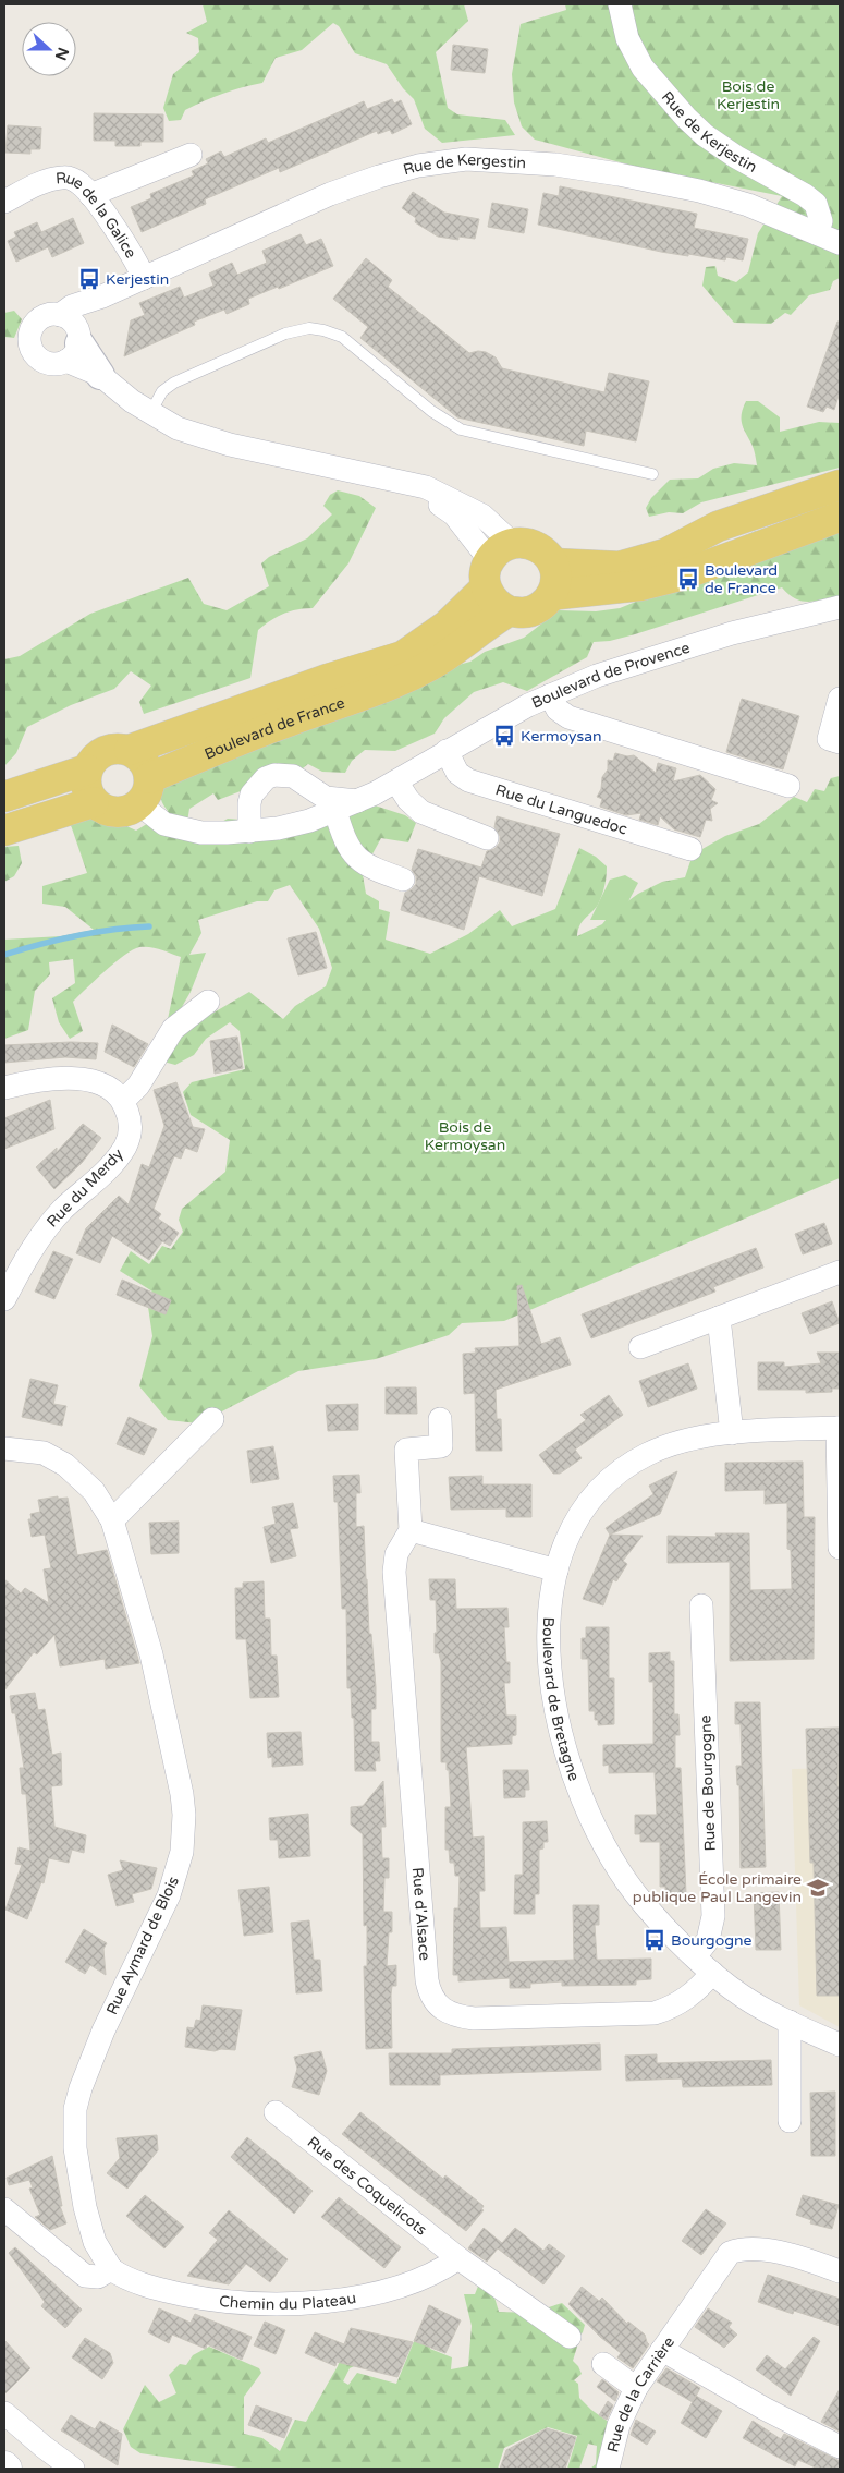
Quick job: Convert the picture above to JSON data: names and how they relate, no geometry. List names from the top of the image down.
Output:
{
  "streets": {
    "main road": ["Boulevard de France"],
    "street": [
      "Rue de Kerjestin",
      "Rue de Kergestin",
      "Rue de la Galice",
      "Boulevard de Provence",
      "Rue du Languedoc",
      "Rue du Merdy",
      "Boulevard de Bretagne",
      "Rue de Bourgogne",
      "Rue d'Alsace",
      "Rue Aymard de Blois",
      "Rue des Coquelicots",
      "Chemin du Plateau",
      "Rue de la Carrière"
    ]
  },
  "crossings": [
    ["Rue de Kerjestin", "Rue de Kergestin"],
    ["Rue de Kergestin", "Rue de la Galice"],
    ["Boulevard de Provence", "Boulevard de France"],
    ["Boulevard de Provence", "Rue du Languedoc"],
    ["Boulevard de Bretagne", "Rue de Bourgogne"],
    ["Boulevard de Bretagne", "Rue d'Alsace"],
    ["Rue Aymard de Blois", "Chemin du Plateau"],
    ["Rue des Coquelicots", "Chemin du Plateau"]
  ],
  "parks": ["Bois de Kerjestin", "Bois de Kermoysan"],
  "places": {
    "bus stop": [
      "Kerjestin",
      "Boulevard de France",
      "Kermoysan",
      "Bourgogne"
    ],
    "school or university": ["École primaire publique Paul Langevin"]
  },
  "north": "right"
}
